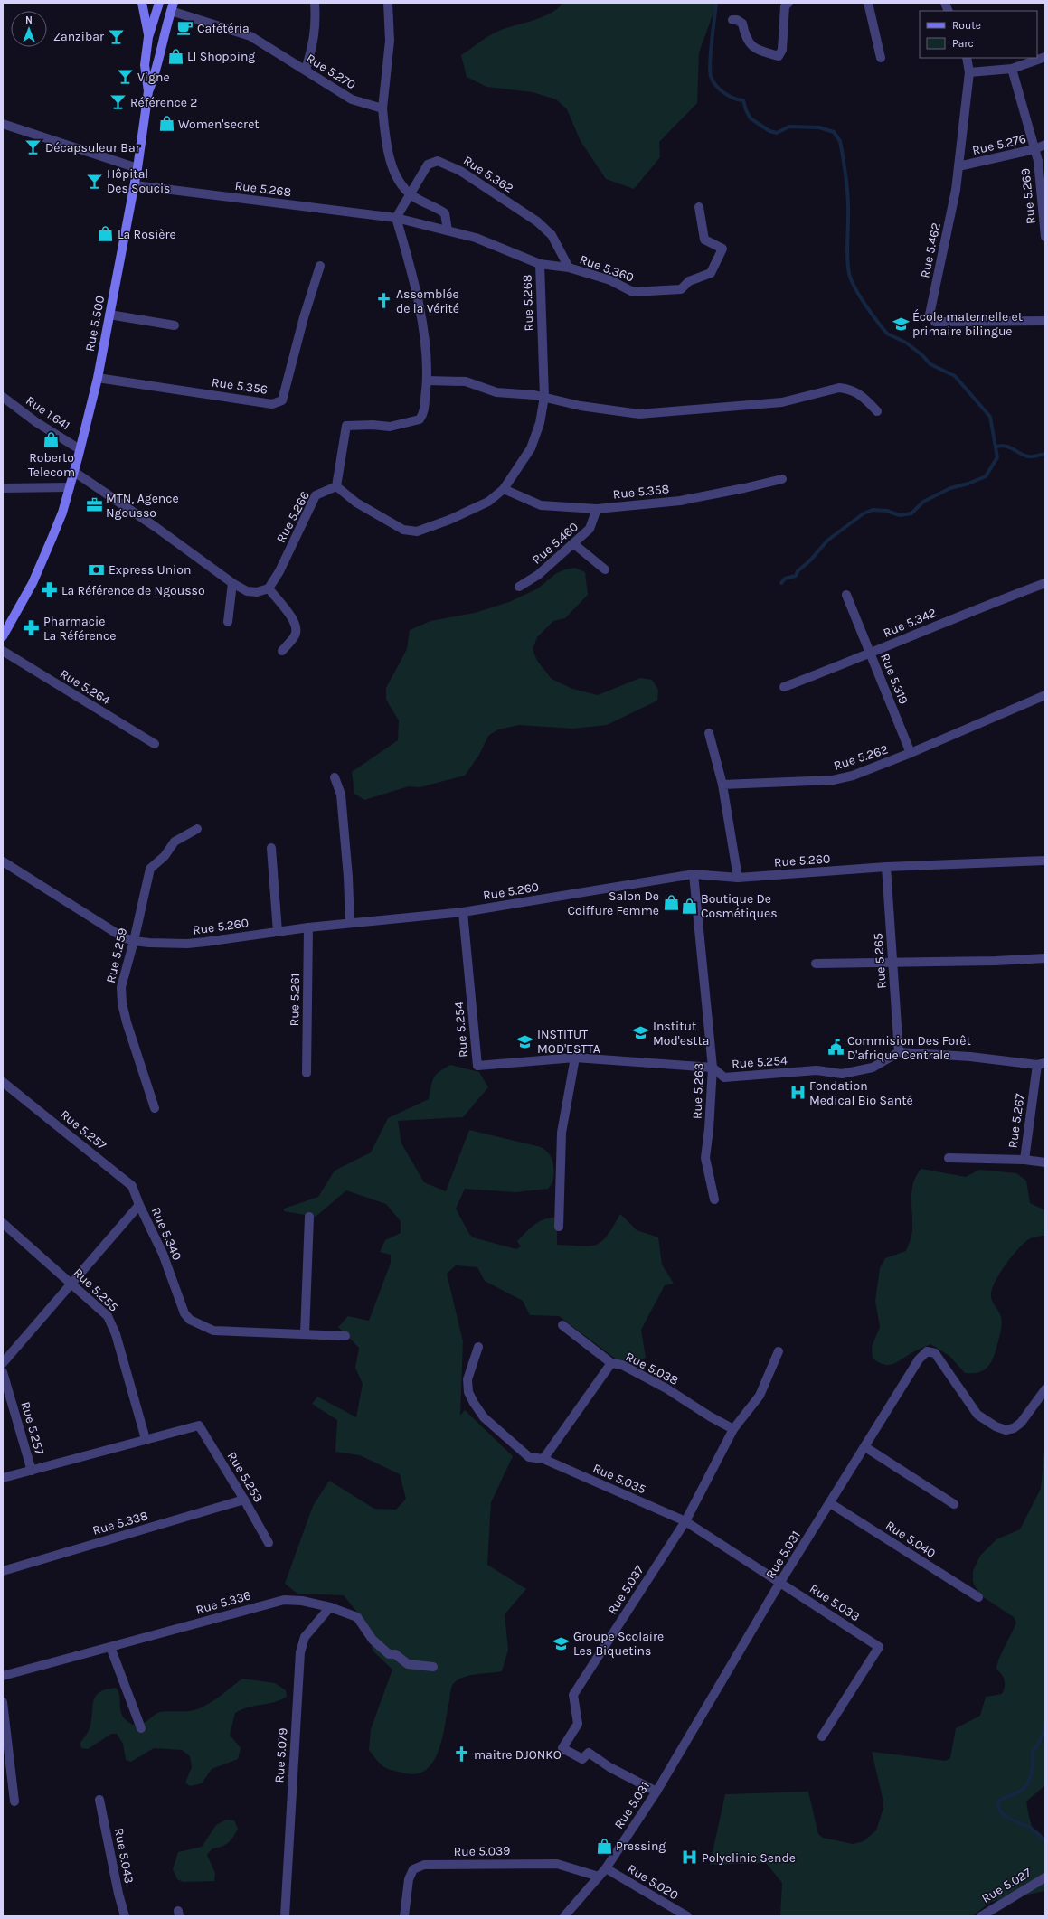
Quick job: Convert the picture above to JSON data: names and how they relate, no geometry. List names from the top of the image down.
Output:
{
  "streets": {
    "main road": ["Rue 5.500"],
    "street": [
      "Rue 5.270",
      "Rue 5.276",
      "Rue 5.362",
      "Rue 5.268",
      "Rue 5.269",
      "Rue 5.462",
      "Rue 5.360",
      "Rue 5.356",
      "Rue 1.641",
      "Rue 5.358",
      "Rue 5.266",
      "Rue 5.460",
      "Rue 5.342",
      "Rue 5.319",
      "Rue 5.264",
      "Rue 5.262",
      "Rue 5.260",
      "Rue 5.259",
      "Rue 5.265",
      "Rue 5.261",
      "Rue 5.254",
      "Rue 5.263",
      "Rue 5.267",
      "Rue 5.257",
      "Rue 5.340",
      "Rue 5.255",
      "Rue 5.038",
      "Rue 5.253",
      "Rue 5.035",
      "Rue 5.338",
      "Rue 5.040",
      "Rue 5.031",
      "Rue 5.037",
      "Rue 5.336",
      "Rue 5.033",
      "Rue 5.079",
      "Rue 5.039",
      "Rue 5.043",
      "Rue 5.020",
      "Rue 5.027"
    ]
  },
  "crossings": [
    ["Rue 5.276", "Rue 5.269"],
    ["Rue 5.276", "Rue 5.462"],
    ["Rue 5.362", "Rue 5.268"],
    ["Rue 5.362", "Rue 5.360"],
    ["Rue 5.268", "Rue 5.360"],
    ["Rue 5.268", "Rue 5.500"],
    ["Rue 5.268", "Rue 5.358"],
    ["Rue 5.268", "Rue 5.266"],
    ["Rue 5.500", "Rue 5.356"],
    ["Rue 5.500", "Rue 1.641"],
    ["Rue 5.358", "Rue 5.460"],
    ["Rue 5.342", "Rue 5.319"],
    ["Rue 5.319", "Rue 5.262"],
    ["Rue 5.260", "Rue 5.259"],
    ["Rue 5.260", "Rue 5.265"],
    ["Rue 5.260", "Rue 5.261"],
    ["Rue 5.260", "Rue 5.254"],
    ["Rue 5.260", "Rue 5.263"],
    ["Rue 5.265", "Rue 5.254"],
    ["Rue 5.254", "Rue 5.263"],
    ["Rue 5.257", "Rue 5.340"],
    ["Rue 5.340", "Rue 5.255"],
    ["Rue 5.255", "Rue 5.253"],
    ["Rue 5.038", "Rue 5.037"],
    ["Rue 5.253", "Rue 5.338"],
    ["Rue 5.035", "Rue 5.037"],
    ["Rue 5.035", "Rue 5.033"],
    ["Rue 5.040", "Rue 5.031"],
    ["Rue 5.031", "Rue 5.037"],
    ["Rue 5.031", "Rue 5.033"],
    ["Rue 5.031", "Rue 5.039"],
    ["Rue 5.031", "Rue 5.020"],
    ["Rue 5.037", "Rue 5.033"],
    ["Rue 5.336", "Rue 5.079"]
  ],
  "places": {
    "cafe": ["Cafétéria"],
    "bar": [
      "Zanzibar",
      "Vigne",
      "Référence 2",
      "Décapsuleur Bar",
      "Hôpital Des Soucis"
    ],
    "shop": [
      "Ll Shopping",
      "Women'secret",
      "La Rosière",
      "Roberto Telecom",
      "Salon De Coiffure Femme",
      "Boutique De Cosmétiques",
      "Pressing"
    ],
    "church": ["Assemblée de la Vérité", "maitre DJONKO"],
    "school or university": [
      "École maternelle et primaire bilingue",
      "Institut Mod'estta",
      "INSTITUT MOD'ESTTA",
      "Groupe Scolaire Les Biquetins"
    ],
    "office": ["MTN, Agence Ngousso"],
    "bank": ["Express Union"],
    "pharmacy": ["La Référence de Ngousso", "Pharmacie La Référence"],
    "public building": ["Commision Des Forêt D'afrique Centrale"],
    "hospital": ["Fondation Medical Bio Santé", "Polyclinic Sende"]
  },
  "legend": ["Route", "Parc"],
  "north": "top"
}
